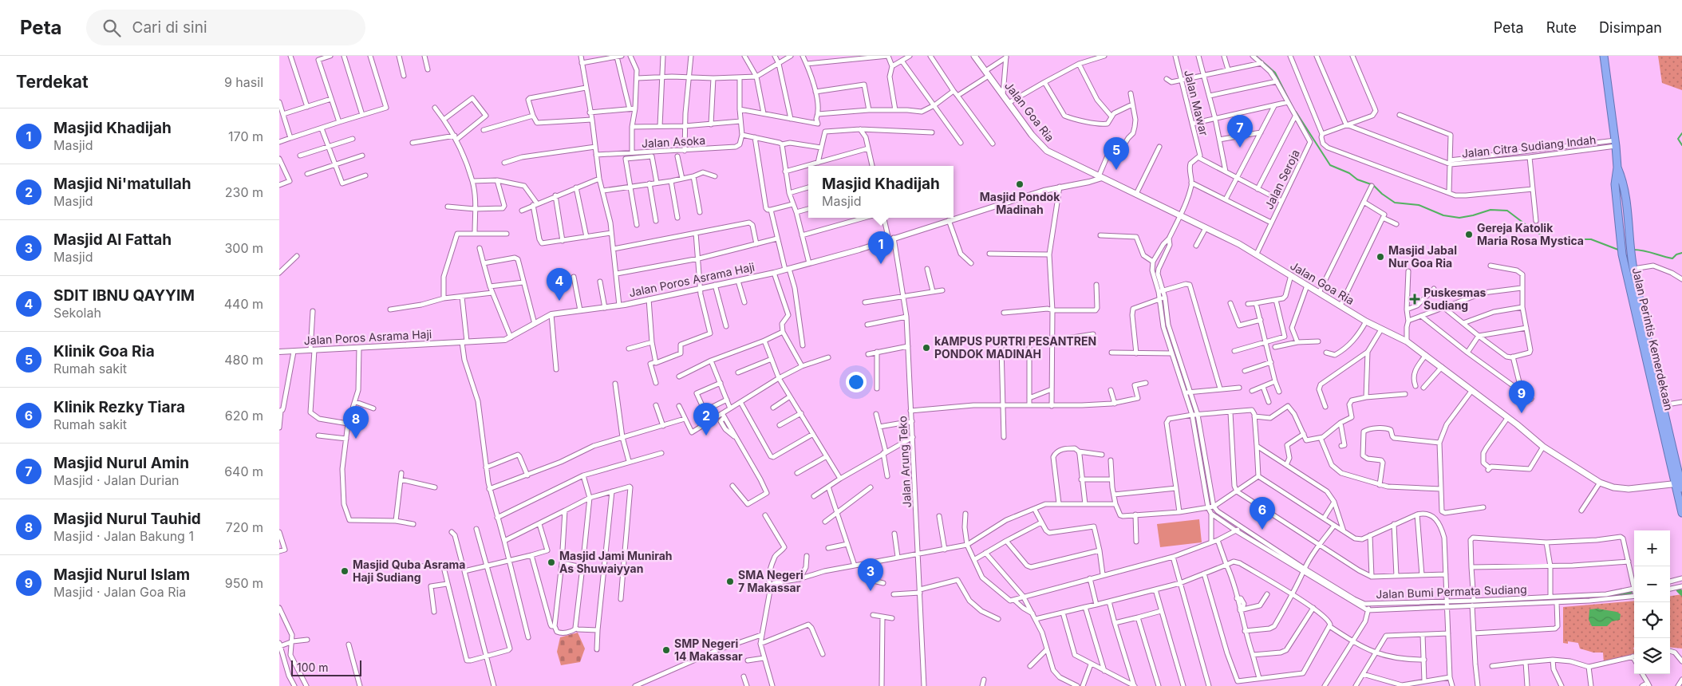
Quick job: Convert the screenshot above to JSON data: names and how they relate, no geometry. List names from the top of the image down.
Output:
{
  "streets": {
    "highway": ["Jalan Perintis Kemerdekaan"],
    "main road": ["Jalan Goa Ria"],
    "street": [
      "Jalan Mawar",
      "Jalan Asoka",
      "Jalan Citra Sudiang Indah",
      "Jalan Seroja",
      "Jalan Poros Asrama Haji",
      "Jalan Arung Teko",
      "Jalan Bumi Permata Sudiang"
    ]
  },
  "crossings": [
    ["Jalan Goa Ria", "Jalan Seroja"],
    ["Jalan Goa Ria", "Jalan Poros Asrama Haji"],
    ["Jalan Goa Ria", "Jalan Perintis Kemerdekaan"],
    ["Jalan Citra Sudiang Indah", "Jalan Perintis Kemerdekaan"],
    ["Jalan Poros Asrama Haji", "Jalan Arung Teko"]
  ],
  "places": {
    "other": [
      "Masjid Pondok Madinah",
      "Gereja Katolik Maria Rosa Mystica",
      "Masjid Jabal Nur Goa Ria",
      "kAMPUS PURTRI PESANTREN PONDOK MADINAH",
      "Masjid Jami Munirah As Shuwaiyyan",
      "Masjid Quba Asrama Haji Sudiang",
      "SMA Negeri 7 Makassar",
      "SMP Negeri 14 Makassar"
    ],
    "health": ["Puskesmas Sudiang"]
  },
  "scale_bar": "100 m",
  "page": {
    "header": "Peta",
    "search": "Cari di sini",
    "nav": ["Peta", "Rute", "Disimpan"],
    "heading": ["Terdekat", "9 hasil"],
    "list": [
      {
        "mark": "1",
        "name": "Masjid Khadijah",
        "note": "Masjid",
        "value": "170 m"
      },
      {
        "mark": "2",
        "name": "Masjid Ni'matullah",
        "note": "Masjid",
        "value": "230 m"
      },
      {
        "mark": "3",
        "name": "Masjid Al Fattah",
        "note": "Masjid",
        "value": "300 m"
      },
      {
        "mark": "4",
        "name": "SDIT IBNU QAYYIM",
        "note": "Sekolah",
        "value": "440 m"
      },
      {
        "mark": "5",
        "name": "Klinik Goa Ria",
        "note": "Rumah sakit",
        "value": "480 m"
      },
      {
        "mark": "6",
        "name": "Klinik Rezky Tiara",
        "note": "Rumah sakit",
        "value": "620 m"
      },
      {
        "mark": "7",
        "name": "Masjid Nurul Amin",
        "note": "Masjid · Jalan Durian",
        "value": "640 m"
      },
      {
        "mark": "8",
        "name": "Masjid Nurul Tauhid",
        "note": "Masjid · Jalan Bakung 1",
        "value": "720 m"
      },
      {
        "mark": "9",
        "name": "Masjid Nurul Islam",
        "note": "Masjid · Jalan Goa Ria",
        "value": "950 m"
      }
    ],
    "pins": [
      "7",
      "5",
      "1",
      "4",
      "9",
      "2",
      "8",
      "6",
      "3"
    ],
    "popup": ["Masjid Khadijah", "Masjid"],
    "map_buttons": ["+", "−"],
    "scale": "100 m"
  }
}
